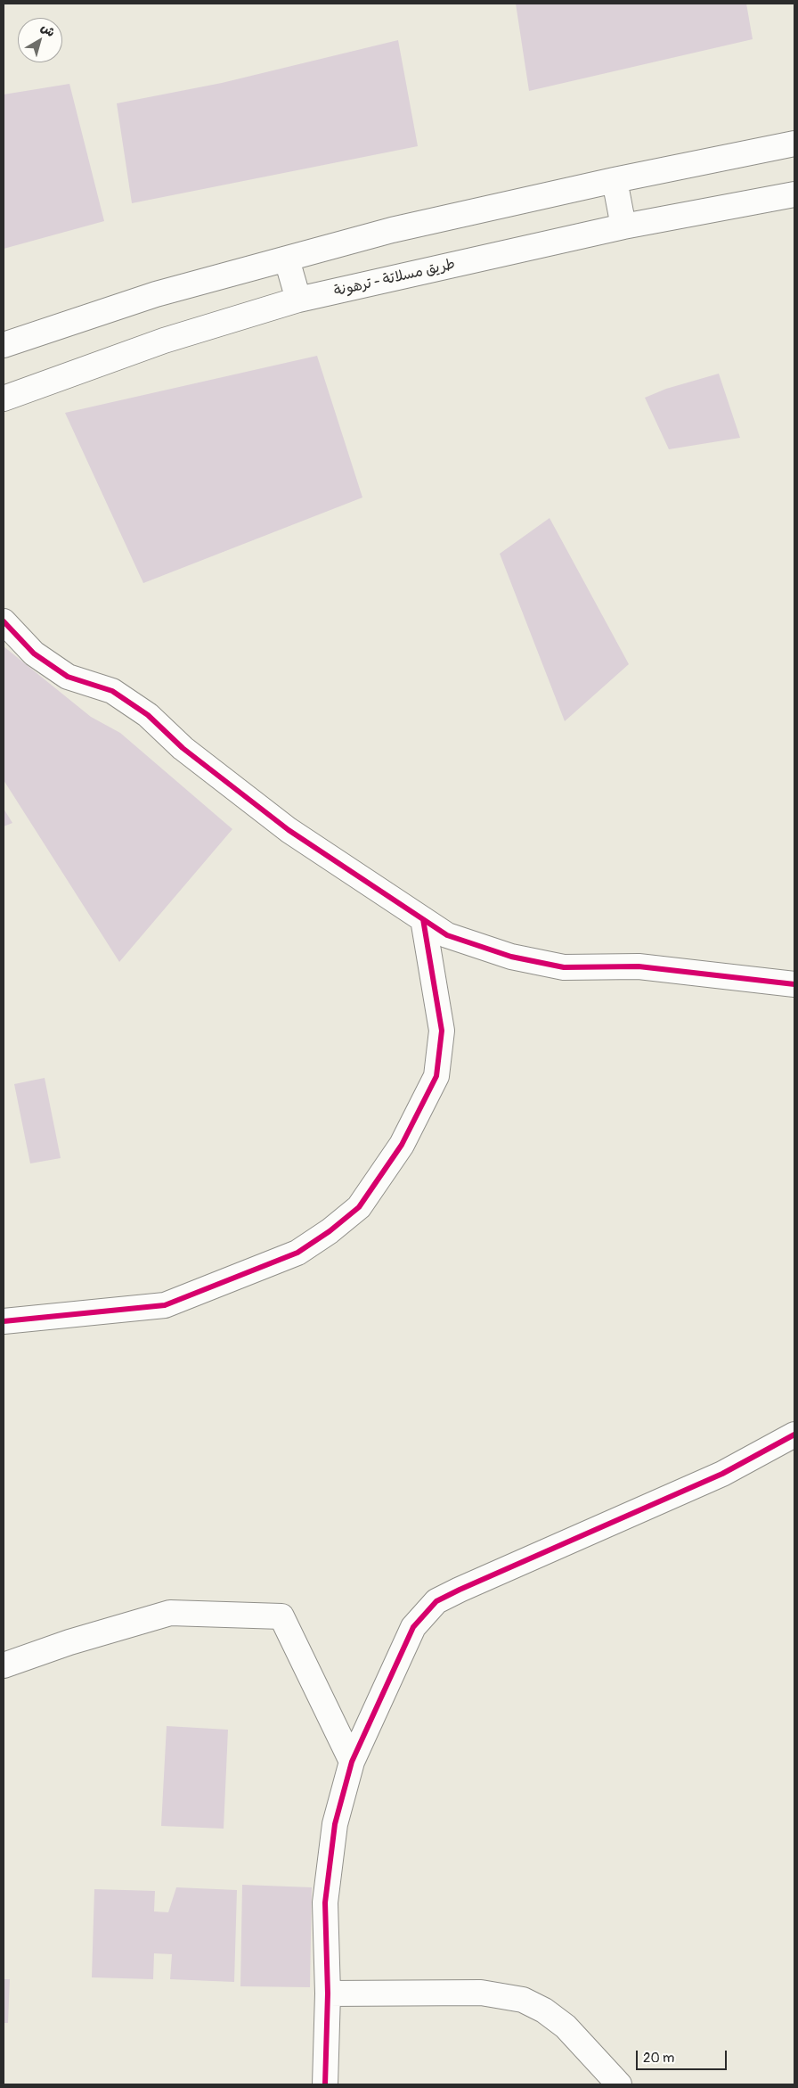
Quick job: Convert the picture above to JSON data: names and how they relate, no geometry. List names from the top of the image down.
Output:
{
  "streets": {
    "main road": ["طريق مسلاتة - ترهونة"]
  },
  "scale_bar": "20 m",
  "north": "top right"
}
